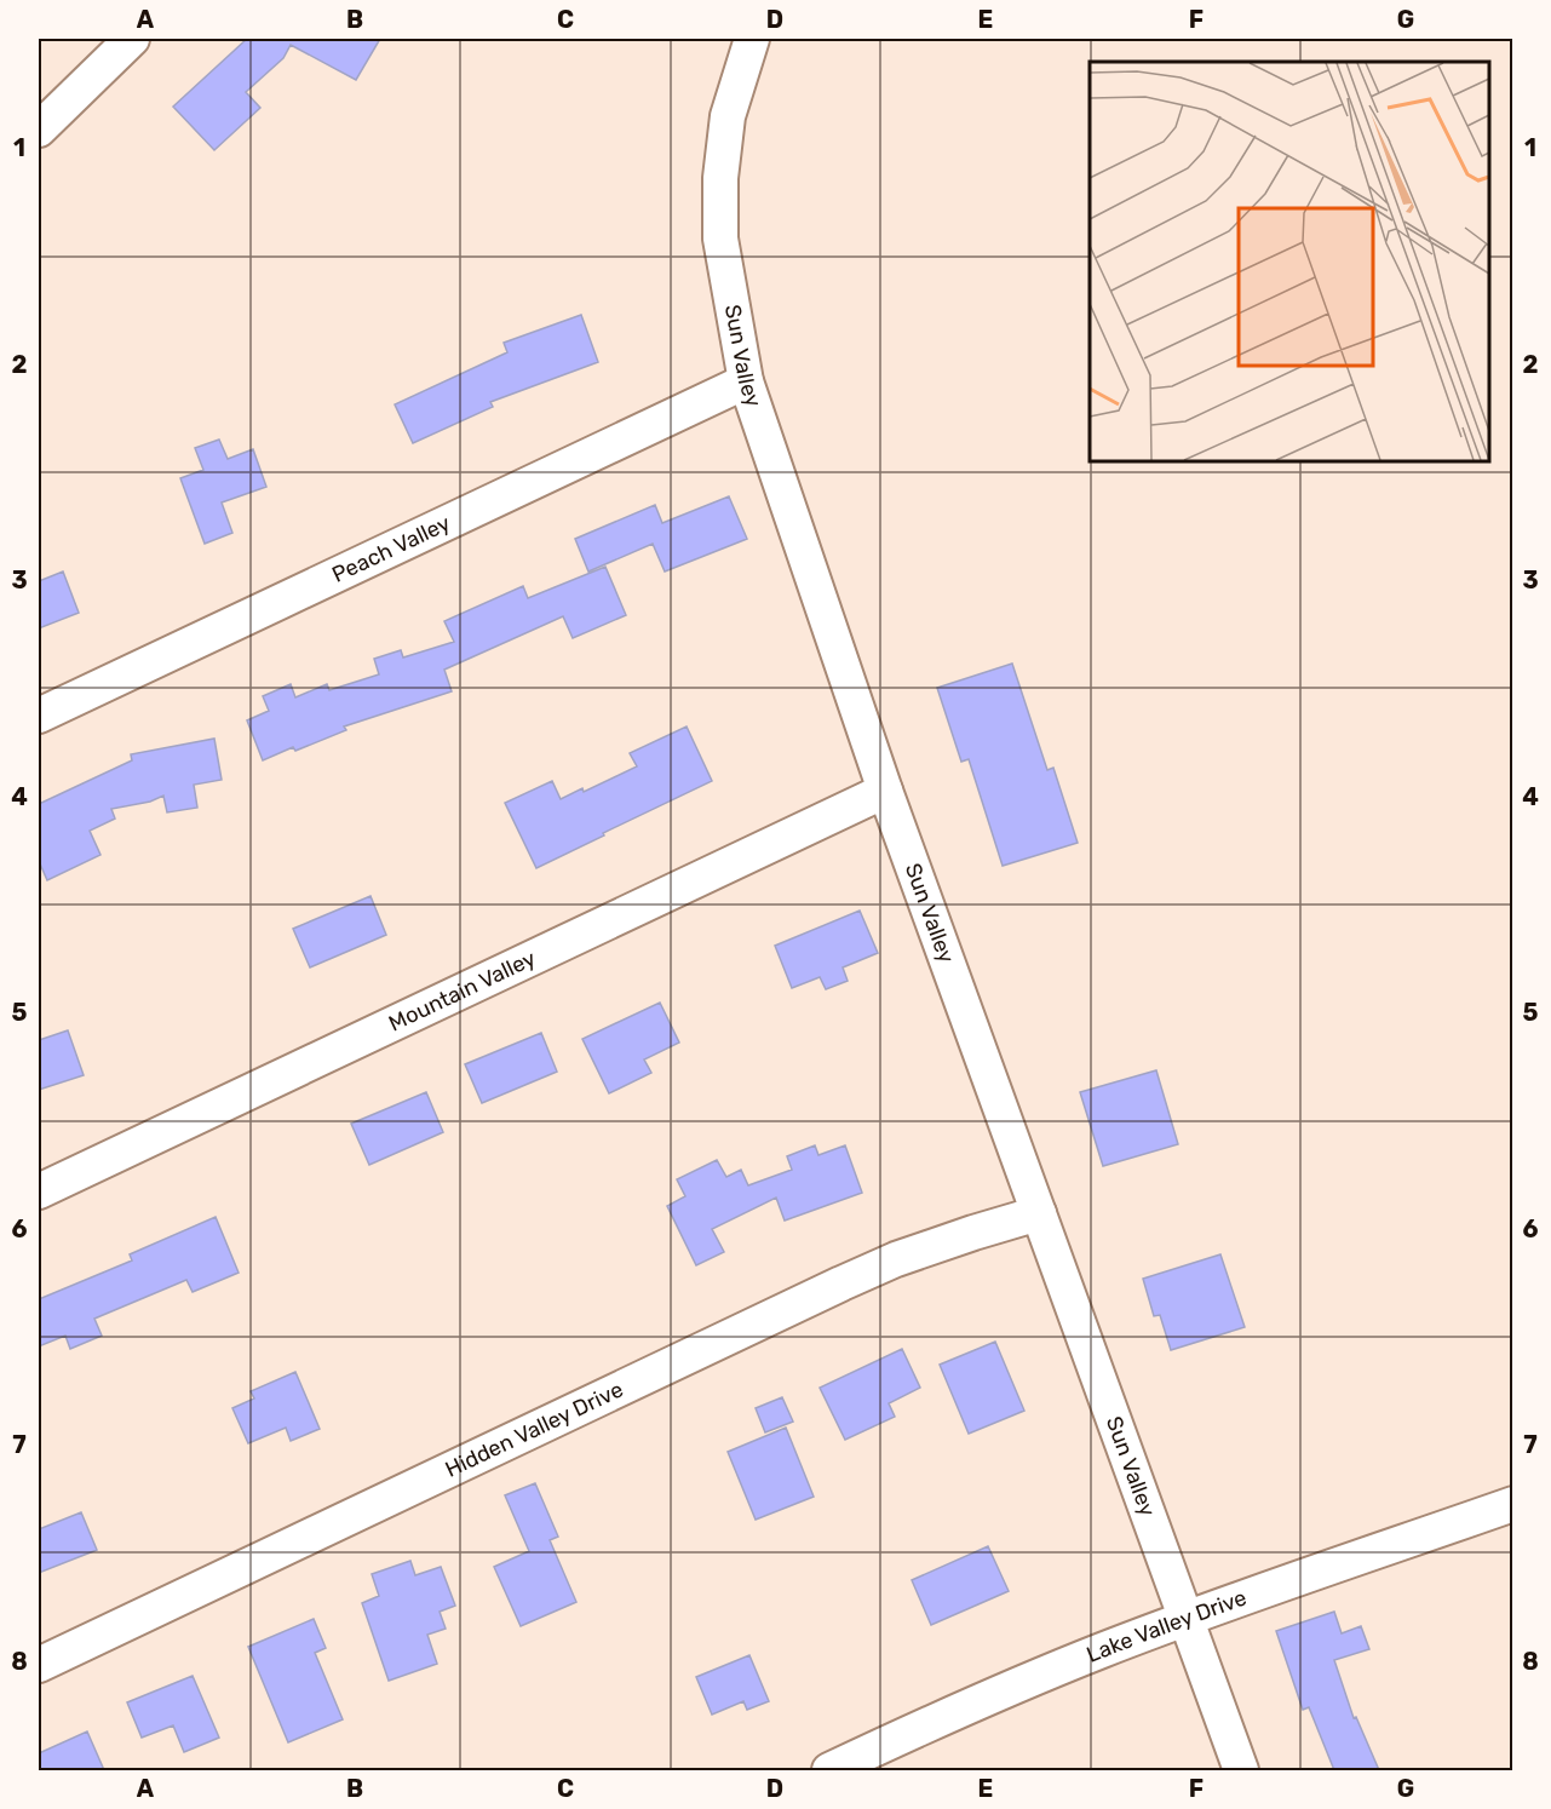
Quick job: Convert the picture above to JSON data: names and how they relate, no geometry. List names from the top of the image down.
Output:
{
  "streets": {
    "street": [
      "Sun Valley",
      "Peach Valley",
      "Mountain Valley",
      "Hidden Valley Drive",
      "Lake Valley Drive"
    ]
  },
  "crossings": [
    ["Sun Valley", "Peach Valley"],
    ["Sun Valley", "Mountain Valley"],
    ["Sun Valley", "Hidden Valley Drive"],
    ["Sun Valley", "Lake Valley Drive"]
  ],
  "grid": {
    "columns": [
      "A",
      "B",
      "C",
      "D",
      "E",
      "F",
      "G"
    ],
    "rows": [
      "1",
      "2",
      "3",
      "4",
      "5",
      "6",
      "7",
      "8"
    ]
  }
}
